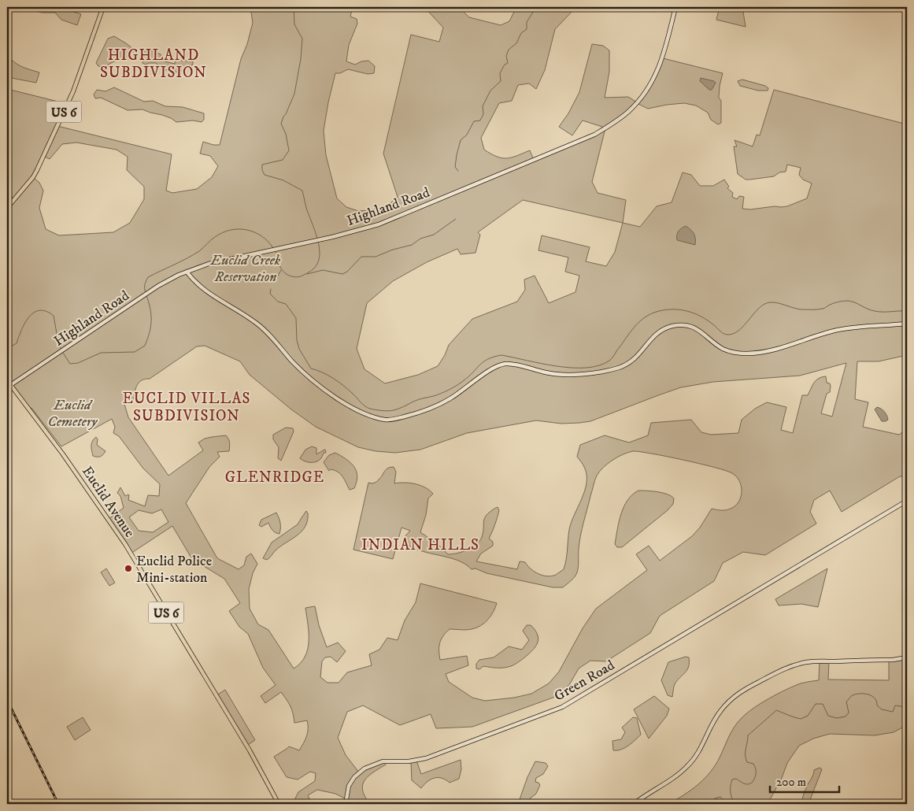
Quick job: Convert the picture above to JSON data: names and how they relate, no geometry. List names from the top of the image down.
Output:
{
  "streets": {
    "main road": ["US 6", "Euclid Avenue"],
    "street": ["Highland Road", "Green Road"]
  },
  "crossings": [
    ["Highland Road", "Euclid Avenue"]
  ],
  "districts": [
    "HIGHLAND SUBDIVISION",
    "EUCLID VILLAS SUBDIVISION",
    "GLENRIDGE",
    "INDIAN HILLS"
  ],
  "parks": ["Euclid Creek Reservation", "Euclid Cemetery"],
  "places": ["Euclid Police Mini-station"],
  "scale_bar": "200 m"
}
